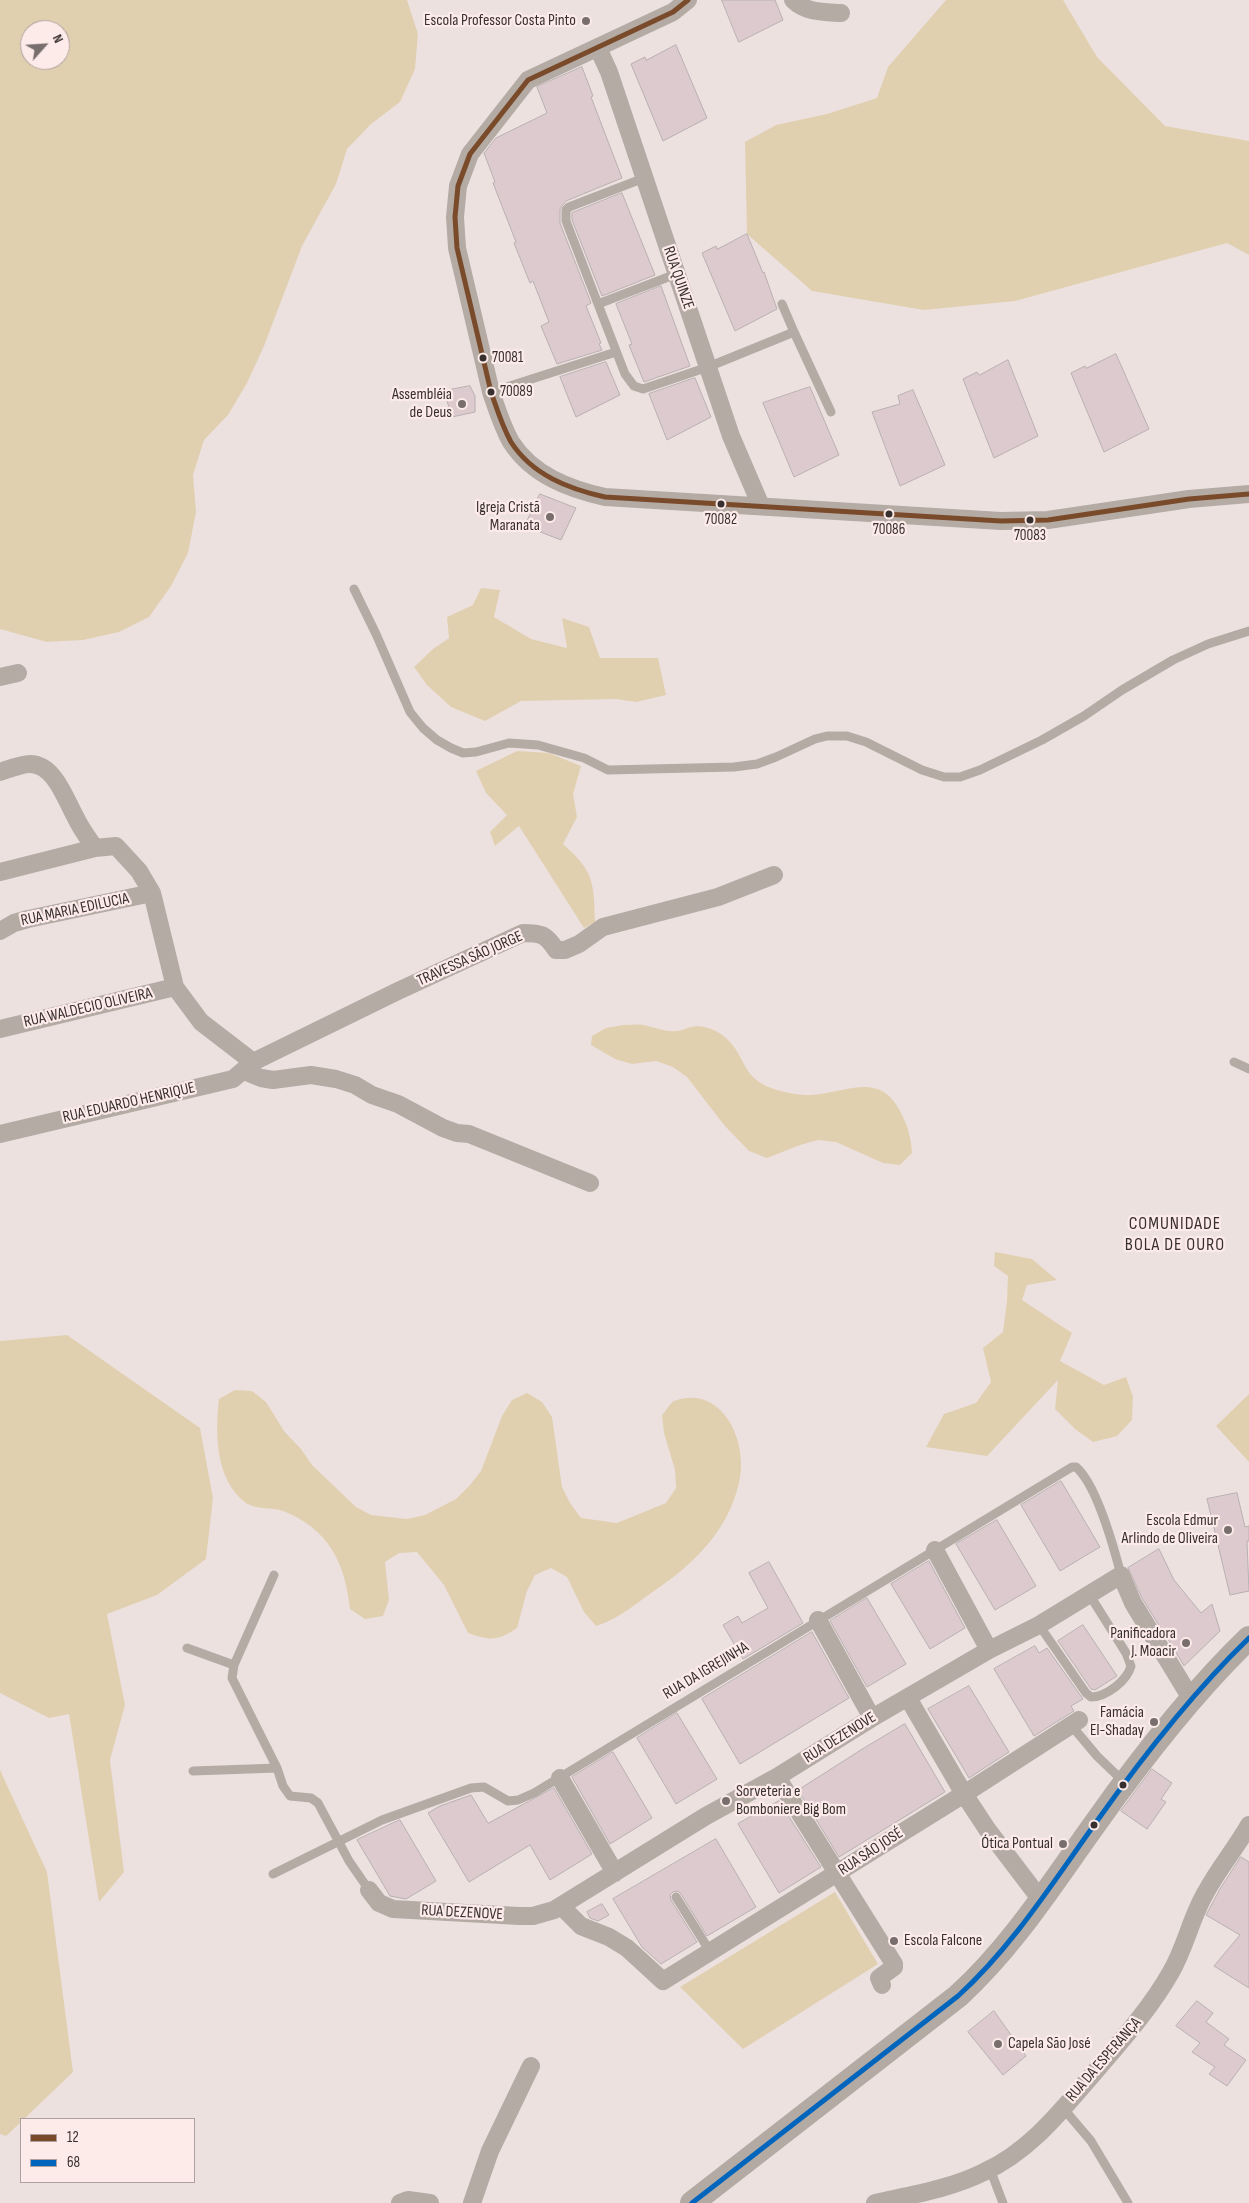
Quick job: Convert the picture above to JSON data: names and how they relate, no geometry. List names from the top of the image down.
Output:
{
  "streets": {
    "street": [
      "RUA QUINZE",
      "RUA MARIA EDILUCIA",
      "TRAVESSA SÃO JORGE",
      "RUA WALDECIO OLIVEIRA",
      "RUA EDUARDO HENRIQUE",
      "RUA DEZENOVE",
      "RUA SÃO JOSÉ",
      "RUA DA ESPERANÇA"
    ],
    "lane": ["RUA DA IGREJINHA"]
  },
  "crossings": [
    ["TRAVESSA SÃO JORGE", "RUA EDUARDO HENRIQUE"],
    ["RUA DA IGREJINHA", "RUA DEZENOVE"],
    ["RUA DEZENOVE", "RUA SÃO JOSÉ"]
  ],
  "districts": ["COMUNIDADE BOLA DE OURO"],
  "places": [
    "Escola Professor Costa Pinto",
    "70081",
    "70089",
    "Assembléia de Deus",
    "70082",
    "70086",
    "Igreja Cristã Maranata",
    "70083",
    "Escola Edmur Arlindo de Oliveira",
    "Panificadora J. Moacir",
    "Famácia El-Shaday",
    "Sorveteria e Bomboniere Big Bom",
    "Ótica Pontual",
    "Escola Falcone",
    "Capela São José"
  ],
  "lines": ["transit line 12", "transit line 68"],
  "legend": ["12", "68"],
  "north": "top right"
}
